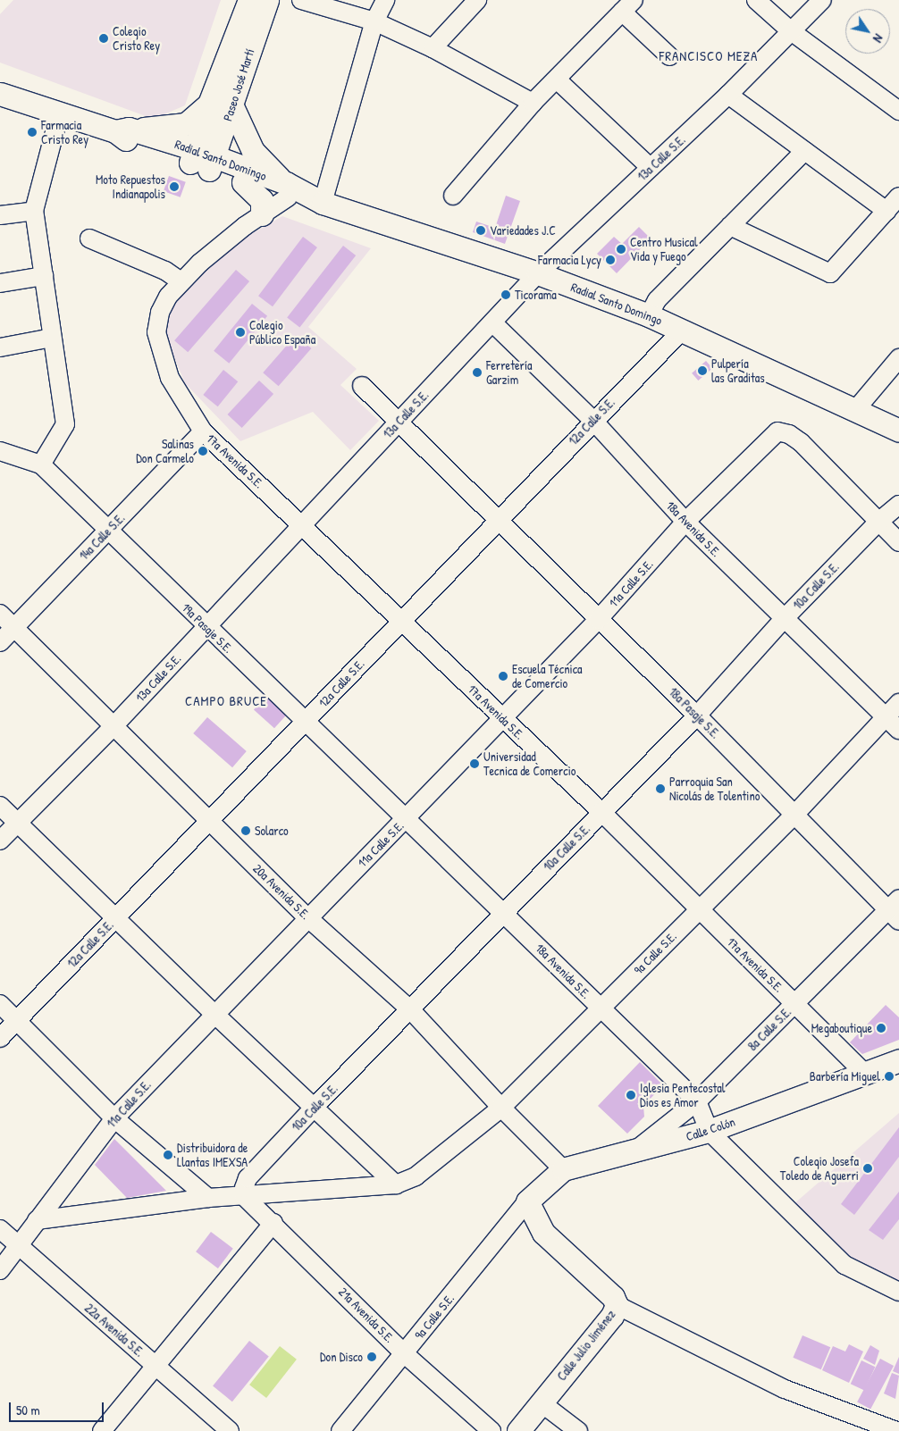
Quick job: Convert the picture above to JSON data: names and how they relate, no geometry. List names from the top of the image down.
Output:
{
  "streets": {
    "main road": [
      "Paseo José Martí",
      "Radial Santo Domingo",
      "Calle Colón",
      "Calle Julio Jiménez"
    ],
    "street": [
      "13a Calle S.E.",
      "12a Calle S.E.",
      "17a Avenida S.E.",
      "18a Avenida S.E.",
      "14a Calle S.E.",
      "11a Calle S.E.",
      "10a Calle S.E.",
      "19a Pasaje S.E.",
      "18a Pasaje S.E.",
      "20a Avenida S.E.",
      "9a Calle S.E.",
      "8a Calle S.E.",
      "21a Avenida S.E.",
      "22a Avenida S.E."
    ]
  },
  "crossings": [
    ["Paseo José Martí", "Radial Santo Domingo"],
    ["13a Calle S.E.", "Radial Santo Domingo"],
    ["13a Calle S.E.", "17a Avenida S.E."],
    ["13a Calle S.E.", "18a Avenida S.E."],
    ["13a Calle S.E.", "19a Pasaje S.E."],
    ["13a Calle S.E.", "20a Avenida S.E."],
    ["Radial Santo Domingo", "12a Calle S.E."],
    ["12a Calle S.E.", "17a Avenida S.E."],
    ["12a Calle S.E.", "18a Avenida S.E."],
    ["12a Calle S.E.", "19a Pasaje S.E."],
    ["12a Calle S.E.", "18a Pasaje S.E."],
    ["12a Calle S.E.", "20a Avenida S.E."],
    ["17a Avenida S.E.", "14a Calle S.E."],
    ["17a Avenida S.E.", "11a Calle S.E."],
    ["17a Avenida S.E.", "10a Calle S.E."],
    ["17a Avenida S.E.", "9a Calle S.E."],
    ["17a Avenida S.E.", "8a Calle S.E."],
    ["17a Avenida S.E.", "Calle Colón"],
    ["18a Avenida S.E.", "11a Calle S.E."],
    ["18a Avenida S.E.", "10a Calle S.E."],
    ["18a Avenida S.E.", "19a Pasaje S.E."],
    ["18a Avenida S.E.", "9a Calle S.E."],
    ["18a Avenida S.E.", "8a Calle S.E."],
    ["18a Avenida S.E.", "Calle Colón"],
    ["14a Calle S.E.", "19a Pasaje S.E."],
    ["14a Calle S.E.", "20a Avenida S.E."],
    ["11a Calle S.E.", "10a Calle S.E."],
    ["11a Calle S.E.", "19a Pasaje S.E."],
    ["11a Calle S.E.", "18a Pasaje S.E."],
    ["11a Calle S.E.", "20a Avenida S.E."],
    ["11a Calle S.E.", "9a Calle S.E."],
    ["11a Calle S.E.", "22a Avenida S.E."],
    ["10a Calle S.E.", "18a Pasaje S.E."],
    ["10a Calle S.E.", "20a Avenida S.E."],
    ["10a Calle S.E.", "9a Calle S.E."],
    ["10a Calle S.E.", "21a Avenida S.E."],
    ["18a Pasaje S.E.", "9a Calle S.E."],
    ["18a Pasaje S.E.", "8a Calle S.E."],
    ["20a Avenida S.E.", "9a Calle S.E."],
    ["20a Avenida S.E.", "Calle Colón"],
    ["9a Calle S.E.", "Calle Colón"],
    ["9a Calle S.E.", "21a Avenida S.E."],
    ["9a Calle S.E.", "Calle Julio Jiménez"],
    ["8a Calle S.E.", "Calle Colón"],
    ["Calle Colón", "Calle Julio Jiménez"]
  ],
  "districts": ["FRANCISCO MEZA", "CAMPO BRUCE"],
  "places": [
    "Colegio Cristo Rey",
    "Farmacia Cristo Rey",
    "Moto Repuestos Indianapolis",
    "Variedades J.C",
    "Centro Musical Vida y Fuego",
    "Farmacia Lycy",
    "Ticorama",
    "Colegio Público España",
    "Pulpería las Graditas",
    "Ferretería Garzim",
    "Salinas Don Carmelo",
    "Escuela Técnica de Comercio",
    "Universidad Tecnica de Comercio",
    "Parroquia San Nicolás de Tolentino",
    "Solarco",
    "Megaboutique",
    "Barbería Miguel",
    "Iglesia Pentecostal Dios es Amor",
    "Distribuidora de Llantas IMEXSA",
    "Colegio Josefa Toledo de Aguerri",
    "Don Disco"
  ],
  "scale_bar": "50 m",
  "north": "bottom right"
}
